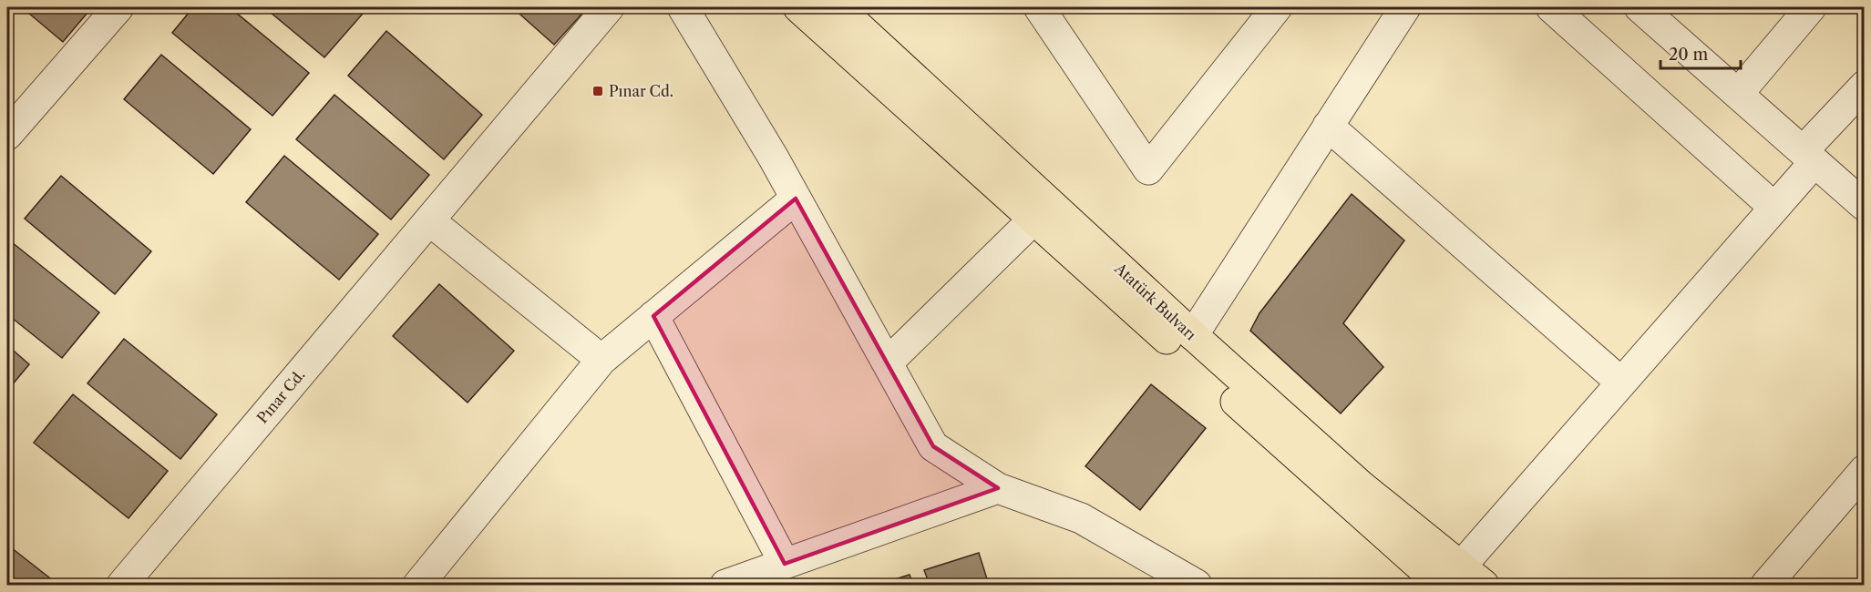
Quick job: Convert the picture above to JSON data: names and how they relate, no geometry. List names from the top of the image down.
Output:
{
  "streets": {
    "main road": ["Atatürk Bulvarı"],
    "street": ["Pınar Cd."]
  },
  "places": {
    "transit": ["Pınar Cd."]
  },
  "scale_bar": "20 m"
}
